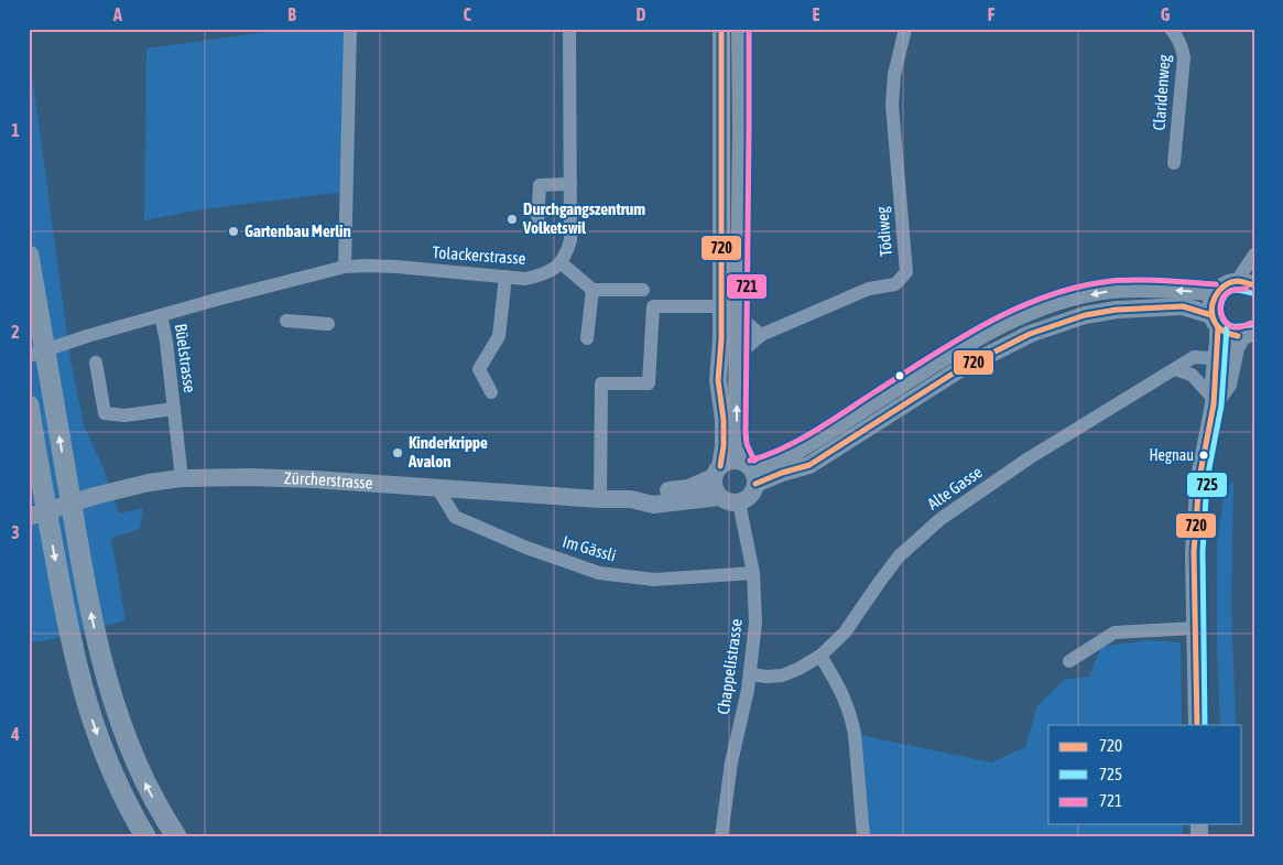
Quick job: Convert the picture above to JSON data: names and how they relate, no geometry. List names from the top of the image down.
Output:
{
  "streets": {
    "main road": ["Zürcherstrasse"],
    "street": [
      "Claridenweg",
      "Tödiweg",
      "Tolackerstrasse",
      "Büelstrasse",
      "Alte Gasse",
      "Im Gässli",
      "Chappelistrasse"
    ]
  },
  "crossings": [
    ["Tolackerstrasse", "Büelstrasse"],
    ["Büelstrasse", "Zürcherstrasse"],
    ["Zürcherstrasse", "Im Gässli"],
    ["Zürcherstrasse", "Chappelistrasse"],
    ["Alte Gasse", "Chappelistrasse"],
    ["Im Gässli", "Chappelistrasse"]
  ],
  "places": [
    "Durchgangszentrum Volketswil",
    "Gartenbau Merlin",
    "Kinderkrippe Avalon",
    "Hegnau"
  ],
  "lines": ["transit line 720", "transit line 721", "transit line 725"],
  "legend": ["720", "725", "721"],
  "grid": {
    "columns": [
      "A",
      "B",
      "C",
      "D",
      "E",
      "F",
      "G"
    ],
    "rows": [
      "1",
      "2",
      "3",
      "4"
    ]
  }
}
